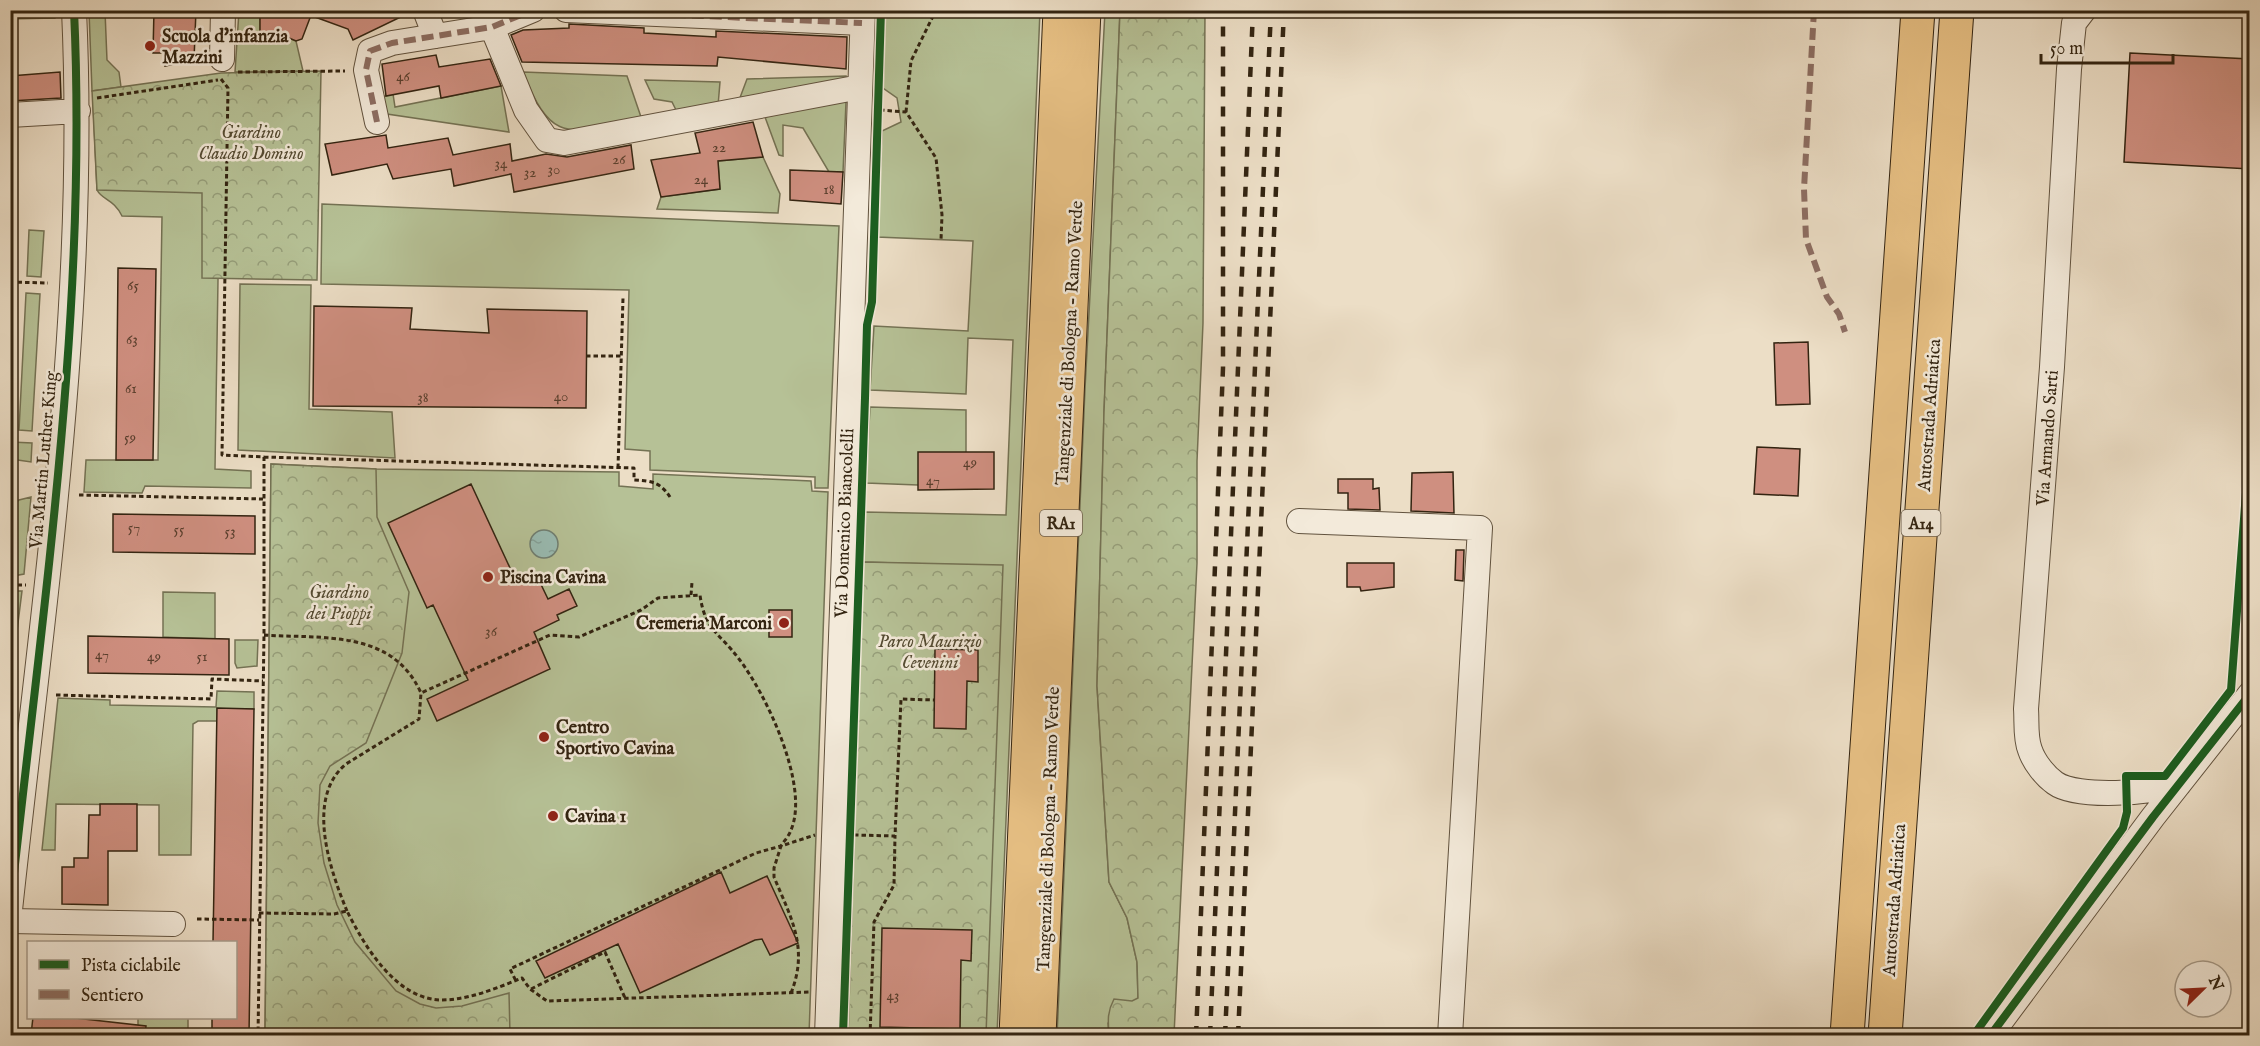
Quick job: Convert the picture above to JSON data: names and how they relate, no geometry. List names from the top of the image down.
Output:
{
  "streets": {
    "highway": [
      "Tangenziale di Bologna - Ramo Verde",
      "Autostrada Adriatica",
      "RA1",
      "A14"
    ],
    "street": ["Via Armando Sarti", "Via Martin Luther King", "Via Domenico Biancolelli"]
  },
  "parks": ["Giardino Claudio Domino", "Giardino dei Pioppi", "Parco Maurizio Cevenini"],
  "places": [
    "Scuola d'infanzia Mazzini",
    "Piscina Cavina",
    "Cremeria Marconi",
    "Centro Sportivo Cavina",
    "Cavina 1"
  ],
  "house_numbers": [
    "46",
    "22",
    "26",
    "34",
    "30",
    "32",
    "24",
    "18",
    "65",
    "63",
    "61",
    "40",
    "38",
    "59",
    "49",
    "47",
    "57",
    "55",
    "53",
    "36",
    "47",
    "49",
    "51",
    "43"
  ],
  "legend": ["Pista ciclabile", "Sentiero"],
  "scale_bar": "50 m",
  "north": "top right"
}
